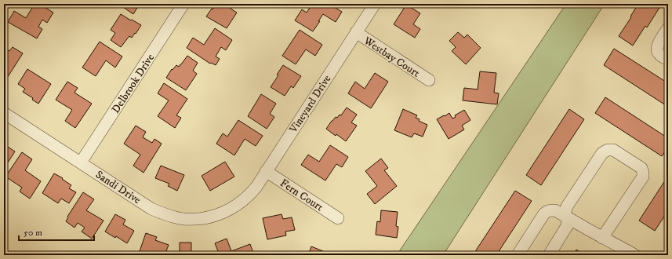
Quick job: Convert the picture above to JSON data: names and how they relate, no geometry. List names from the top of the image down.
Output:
{
  "streets": {
    "street": [
      "Westbay Court",
      "Delbrook Drive",
      "Vineyard Drive",
      "Sandi Drive",
      "Fern Court"
    ]
  },
  "crossings": [
    ["Westbay Court", "Vineyard Drive"],
    ["Delbrook Drive", "Sandi Drive"],
    ["Vineyard Drive", "Sandi Drive"],
    ["Vineyard Drive", "Fern Court"]
  ],
  "scale_bar": "50 m"
}
